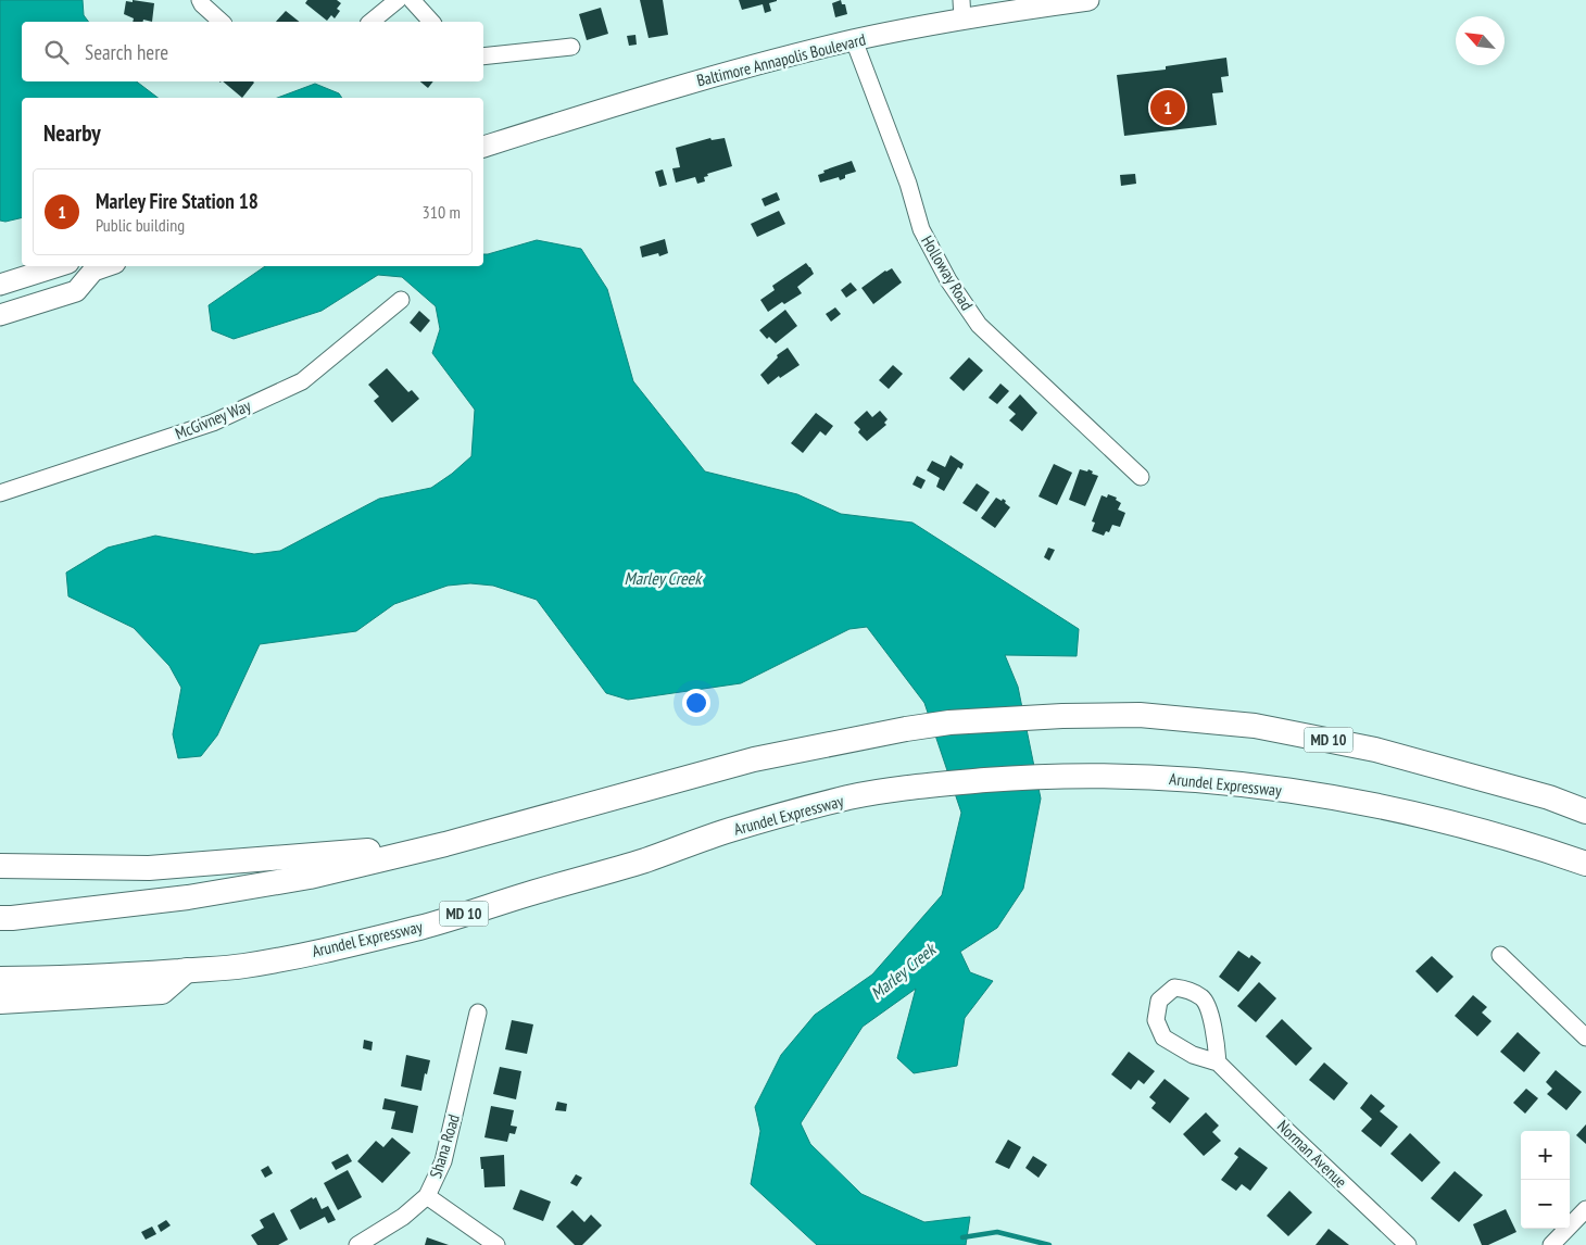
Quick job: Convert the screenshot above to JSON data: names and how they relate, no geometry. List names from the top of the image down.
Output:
{
  "streets": {
    "highway": ["MD 10", "Arundel Expressway"],
    "main road": ["Baltimore Annapolis Boulevard"],
    "street": [
      "Holloway Road",
      "McGivney Way",
      "Shana Road",
      "Norman Avenue"
    ]
  },
  "crossings": [
    ["Baltimore Annapolis Boulevard", "Holloway Road"]
  ],
  "water": ["Marley Creek"],
  "north": "top left",
  "page": {
    "search": "Search here",
    "pins": "1",
    "heading": "Nearby",
    "list": [
      {
        "mark": "1",
        "name": "Marley Fire Station 18",
        "note": "Public building",
        "value": "310 m"
      }
    ],
    "map_buttons": ["+", "−"]
  }
}
